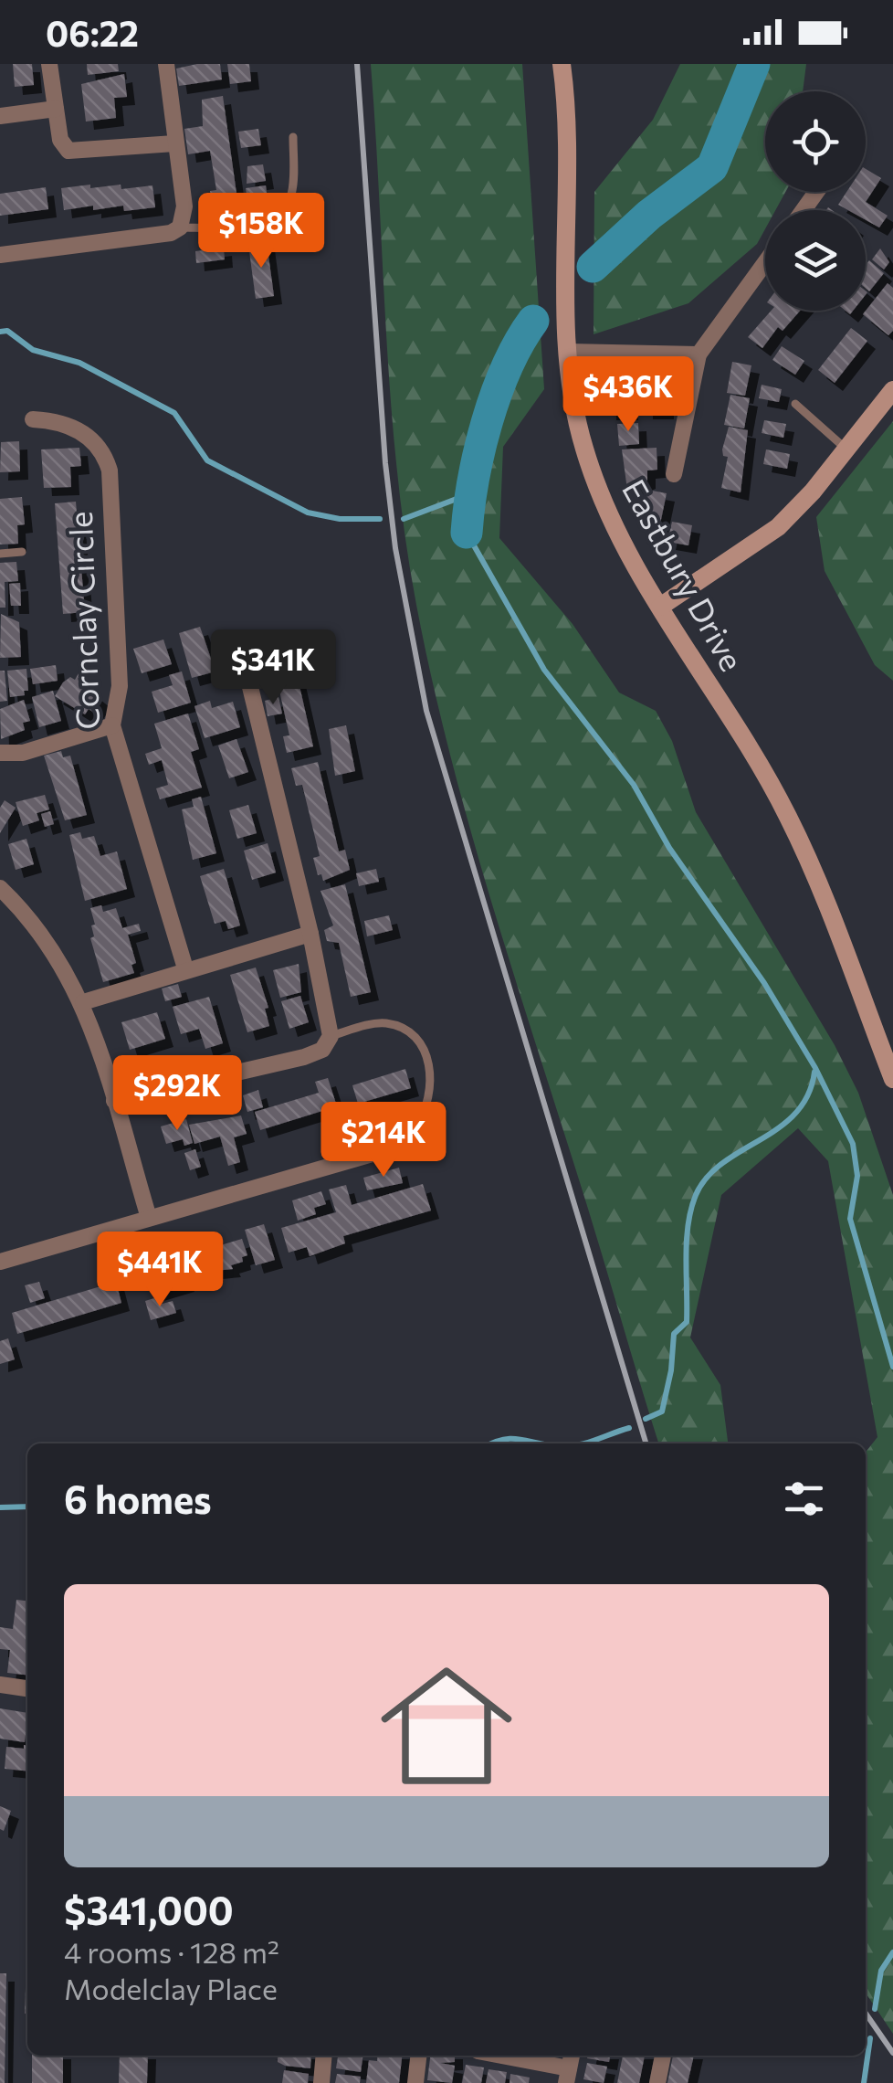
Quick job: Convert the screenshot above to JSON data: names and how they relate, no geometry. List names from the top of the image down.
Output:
{
  "streets": {
    "street": ["Eastbury Drive", "Cornclay Circle"]
  },
  "page": {
    "status": "06:22",
    "price": [
      "$158K",
      "$436K",
      "$341K",
      "$292K",
      "$214K",
      "$441K"
    ],
    "heading": "6 homes",
    "list": [
      {
        "name": "$341,000",
        "note": "4 rooms · 128 m² · Modelclay Place"
      }
    ]
  }
}
